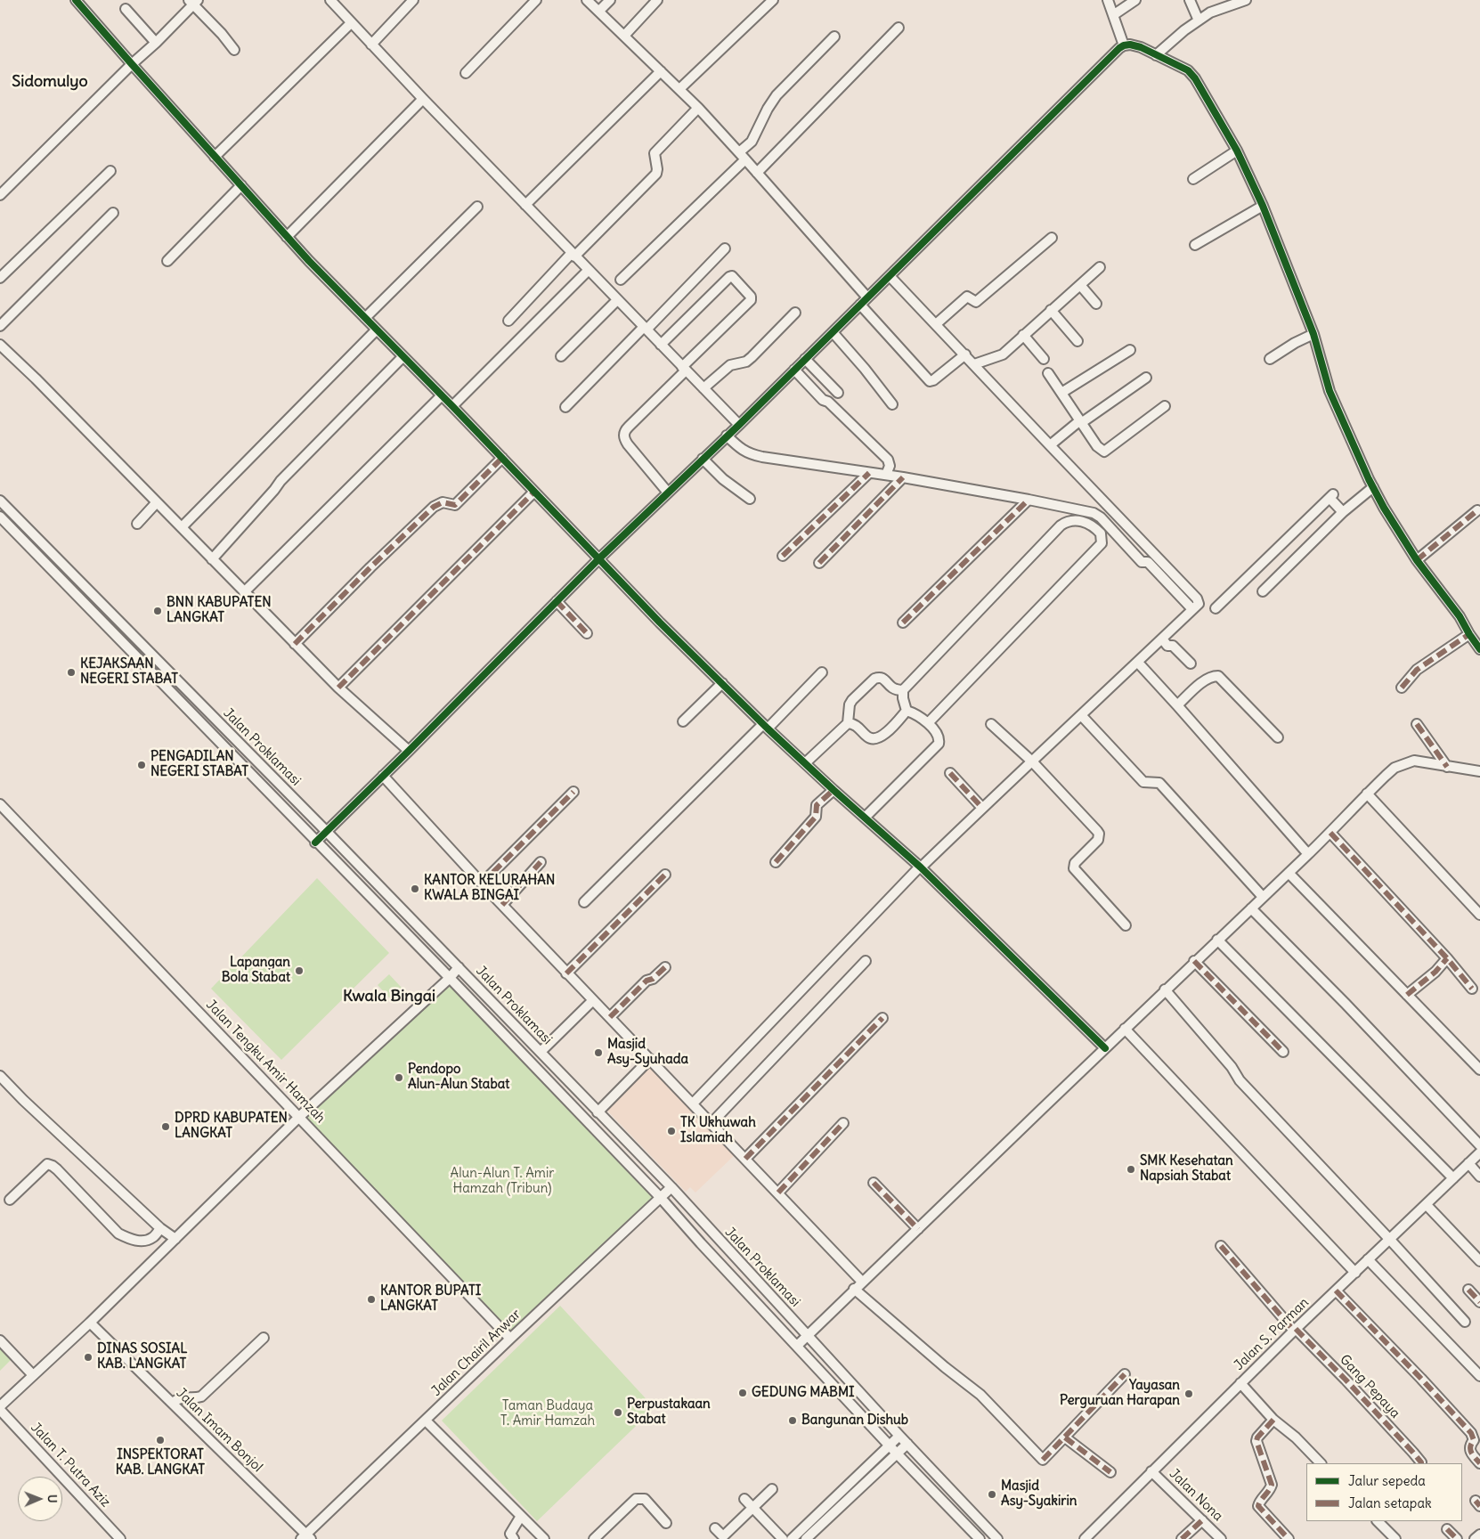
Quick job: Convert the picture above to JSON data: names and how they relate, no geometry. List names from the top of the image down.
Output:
{
  "streets": {
    "street": [
      "Jalan Proklamasi",
      "Jalan Tengku Amir Hamzah",
      "Jalan S. Parman",
      "Jalan Chairil Anwar",
      "Gang Pepaya",
      "Jalan Imam Bonjol",
      "Jalan T. Putra Aziz",
      "Jalan Nona"
    ]
  },
  "crossings": [
    ["Jalan Proklamasi", "Jalan Chairil Anwar"],
    ["Jalan Tengku Amir Hamzah", "Jalan Chairil Anwar"],
    ["Jalan S. Parman", "Gang Pepaya"],
    ["Jalan S. Parman", "Jalan Nona"],
    ["Jalan Chairil Anwar", "Jalan Imam Bonjol"]
  ],
  "districts": ["Sidomulyo", "Kwala Bingai"],
  "parks": ["Alun-Alun T. Amir Hamzah (Tribun)", "Taman Budaya T. Amir Hamzah"],
  "places": [
    "BNN KABUPATEN LANGKAT",
    "KEJAKSAAN NEGERI STABAT",
    "PENGADILAN NEGERI STABAT",
    "KANTOR KELURAHAN KWALA BINGAI",
    "Lapangan Bola Stabat",
    "Masjid Asy-Syuhada",
    "Pendopo Alun-Alun Stabat",
    "DPRD KABUPATEN LANGKAT",
    "TK Ukhuwah Islamiah",
    "SMK Kesehatan Napsiah Stabat",
    "KANTOR BUPATI LANGKAT",
    "DINAS SOSIAL KAB. LANGKAT",
    "GEDUNG MABMI",
    "Yayasan Perguruan Harapan",
    "Perpustakaan Stabat",
    "Bangunan Dishub",
    "INSPEKTORAT KAB. LANGKAT",
    "Masjid Asy-Syakirin"
  ],
  "legend": ["Jalur sepeda", "Jalan setapak"],
  "north": "right"
}
